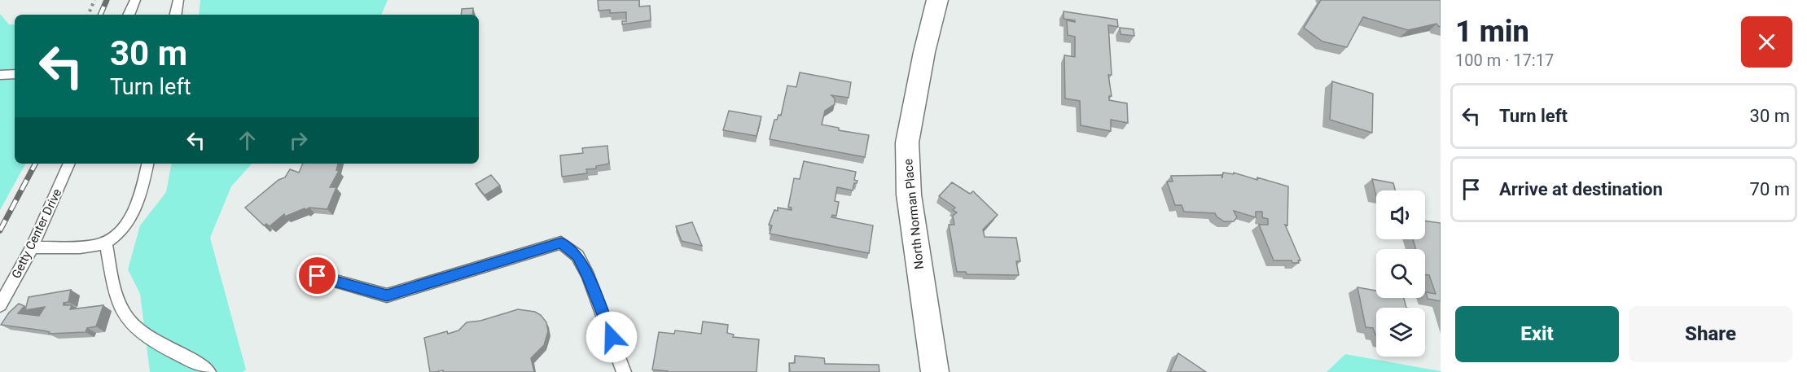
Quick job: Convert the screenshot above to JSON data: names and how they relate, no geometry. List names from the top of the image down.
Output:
{
  "streets": {
    "street": ["North Norman Place"],
    "lane": ["Getty Center Drive"]
  },
  "page": {
    "heading": ["1 min", "100 m · 17:17"],
    "turn": ["30 m", "Turn left"],
    "list": [
      {
        "name": "Turn left",
        "value": "30 m"
      },
      {
        "name": "Arrive at destination",
        "value": "70 m"
      }
    ],
    "buttons": ["Exit", "Share"]
  }
}
